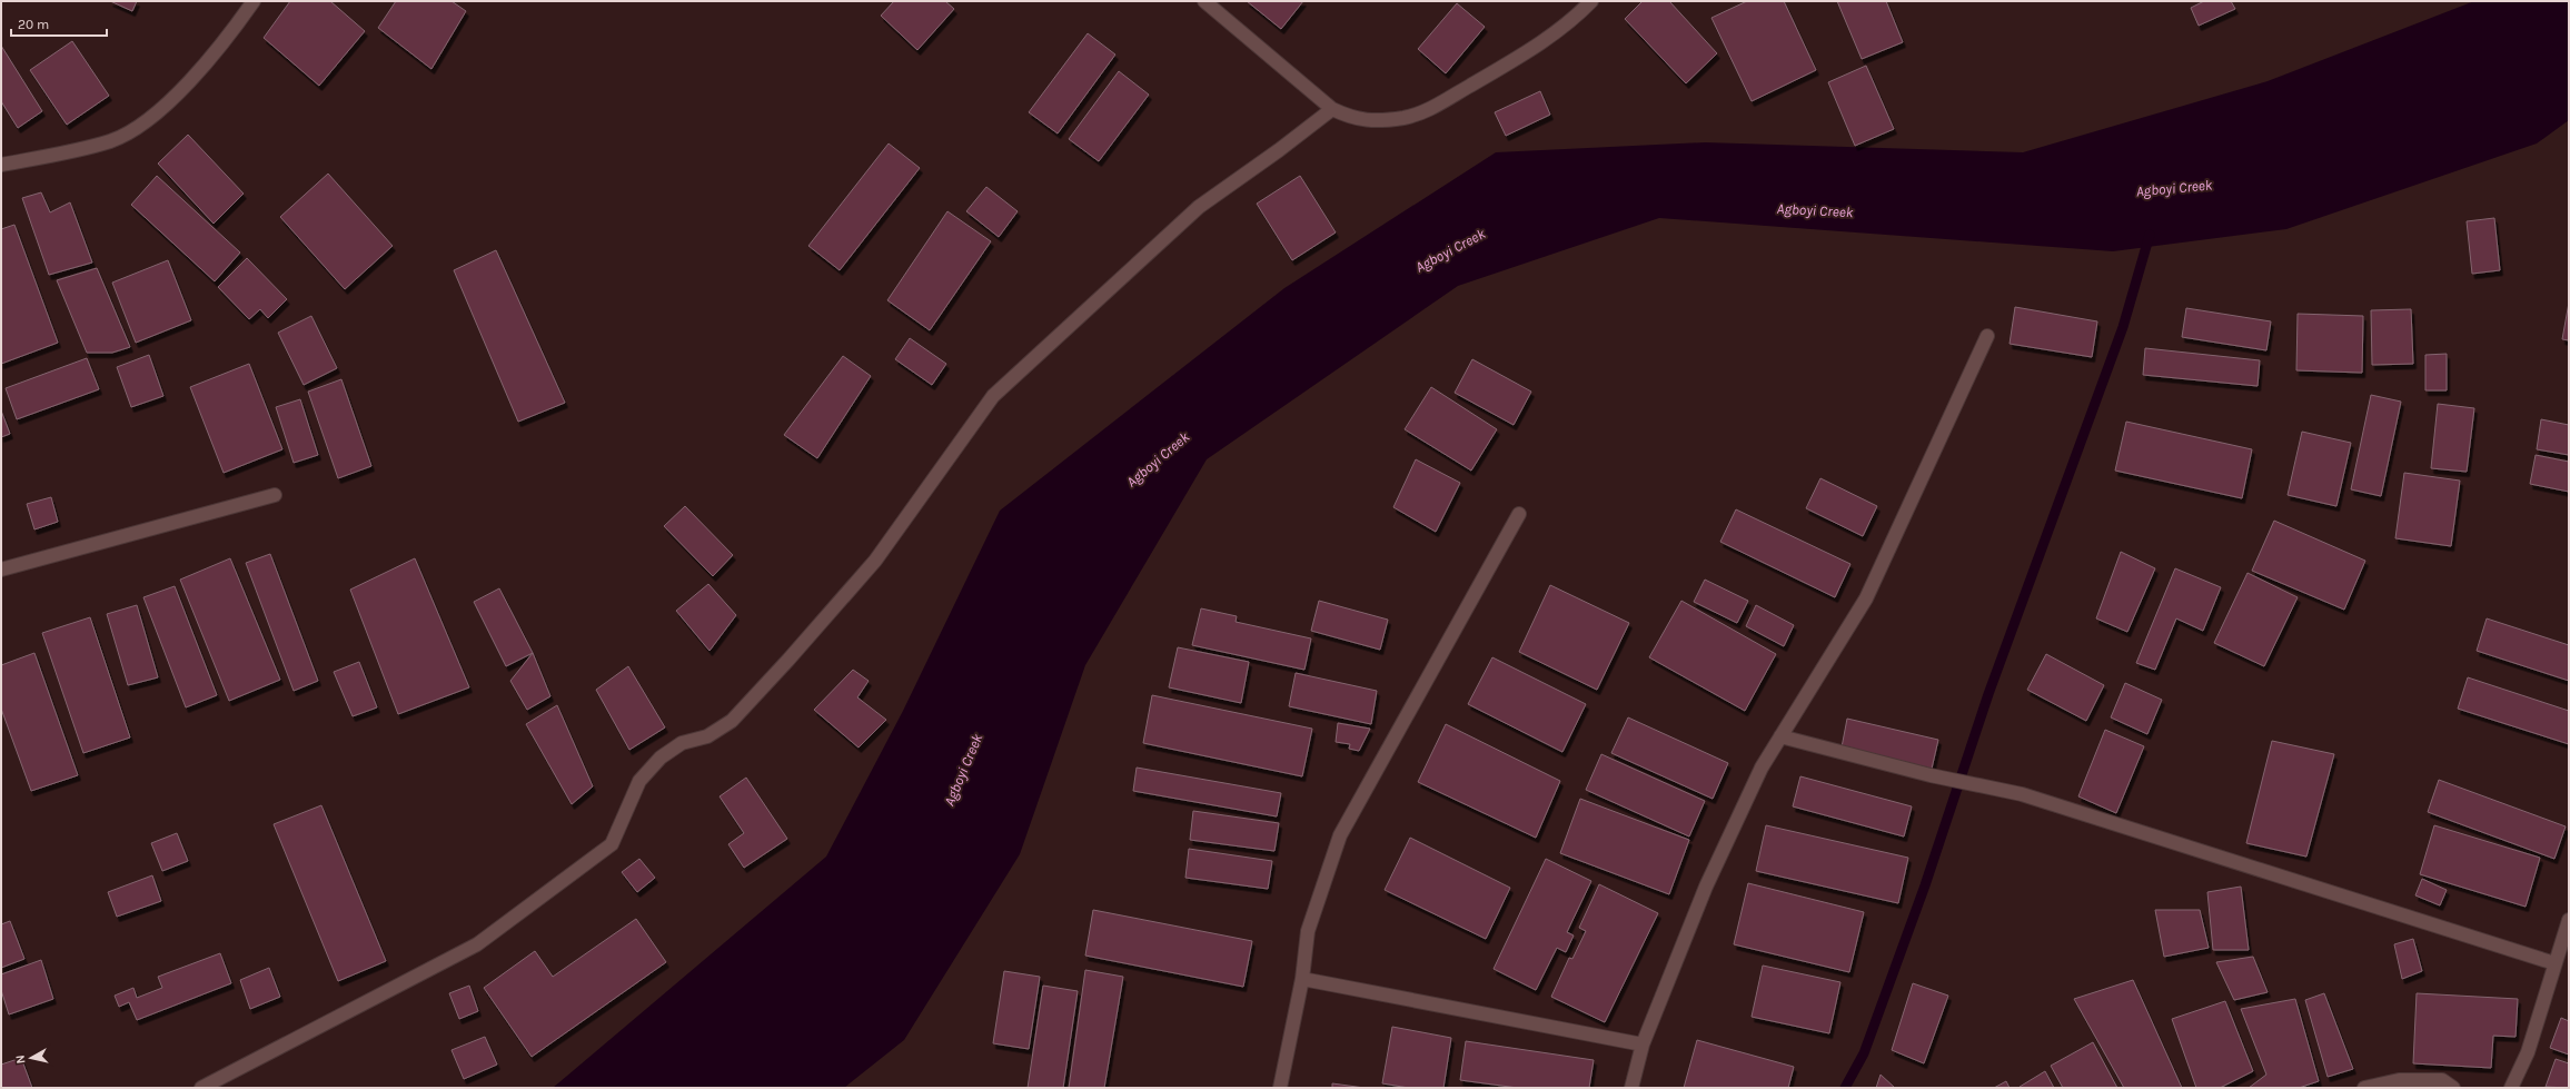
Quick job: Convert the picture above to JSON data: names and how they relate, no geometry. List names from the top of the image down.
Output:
{
  "water": ["Agboyi Creek"],
  "scale_bar": "20 m",
  "north": "left"
}
